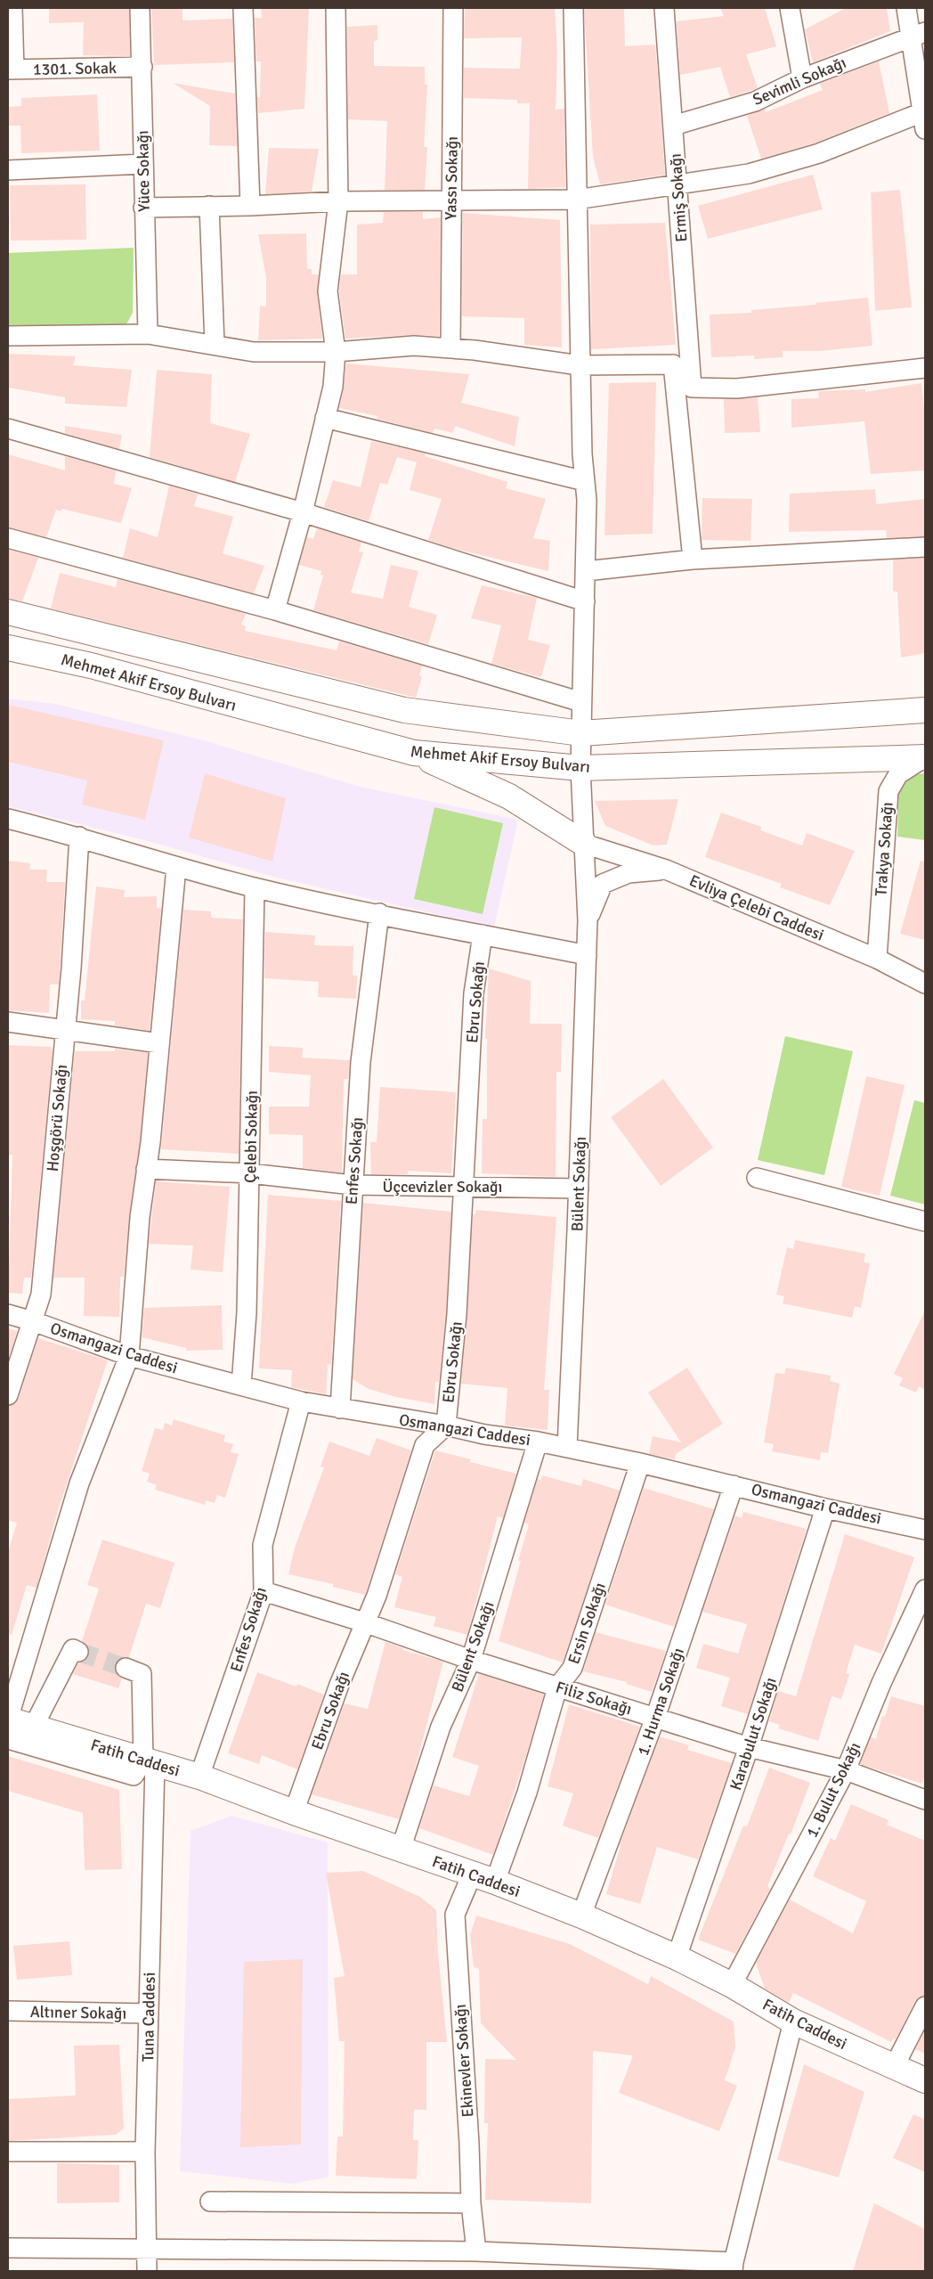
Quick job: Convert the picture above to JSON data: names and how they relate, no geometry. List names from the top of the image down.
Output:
{
  "streets": {
    "main road": ["Mehmet Akif Ersoy Bulvarı", "Fatih Caddesi"],
    "street": [
      "1301. Sokak",
      "Sevimli Sokağı",
      "Yüce Sokağı",
      "Yassı Sokağı",
      "Ermiş Sokağı",
      "Trakya Sokağı",
      "Evliya Çelebi Caddesi",
      "Ebru Sokağı",
      "Hoşgörü Sokağı",
      "Çelebi Sokağı",
      "Enfes Sokağı",
      "Bülent Sokağı",
      "Üçcevizler Sokağı",
      "Osmangazi Caddesi",
      "Ersin Sokağı",
      "Filiz Sokağı",
      "1. Hurma Sokağı",
      "Karabulut Sokağı",
      "1. Bulut Sokağı",
      "Altıner Sokağı",
      "Tuna Caddesi",
      "Ekinevler Sokağı"
    ]
  },
  "crossings": [
    ["1301. Sokak", "Yüce Sokağı"],
    ["Sevimli Sokağı", "Ermiş Sokağı"],
    ["Mehmet Akif Ersoy Bulvarı", "Trakya Sokağı"],
    ["Mehmet Akif Ersoy Bulvarı", "Bülent Sokağı"],
    ["Trakya Sokağı", "Evliya Çelebi Caddesi"],
    ["Evliya Çelebi Caddesi", "Bülent Sokağı"],
    ["Ebru Sokağı", "Üçcevizler Sokağı"],
    ["Ebru Sokağı", "Osmangazi Caddesi"],
    ["Ebru Sokağı", "Filiz Sokağı"],
    ["Ebru Sokağı", "Fatih Caddesi"],
    ["Hoşgörü Sokağı", "Osmangazi Caddesi"],
    ["Çelebi Sokağı", "Üçcevizler Sokağı"],
    ["Çelebi Sokağı", "Osmangazi Caddesi"],
    ["Enfes Sokağı", "Üçcevizler Sokağı"],
    ["Enfes Sokağı", "Osmangazi Caddesi"],
    ["Enfes Sokağı", "Filiz Sokağı"],
    ["Enfes Sokağı", "Fatih Caddesi"],
    ["Bülent Sokağı", "Üçcevizler Sokağı"],
    ["Bülent Sokağı", "Osmangazi Caddesi"],
    ["Bülent Sokağı", "Filiz Sokağı"],
    ["Bülent Sokağı", "Fatih Caddesi"],
    ["Osmangazi Caddesi", "Ersin Sokağı"],
    ["Osmangazi Caddesi", "1. Hurma Sokağı"],
    ["Osmangazi Caddesi", "Karabulut Sokağı"],
    ["Ersin Sokağı", "Filiz Sokağı"],
    ["Ersin Sokağı", "Fatih Caddesi"],
    ["Filiz Sokağı", "1. Hurma Sokağı"],
    ["Filiz Sokağı", "Karabulut Sokağı"],
    ["Filiz Sokağı", "1. Bulut Sokağı"],
    ["1. Hurma Sokağı", "Fatih Caddesi"],
    ["Karabulut Sokağı", "Fatih Caddesi"],
    ["Fatih Caddesi", "1. Bulut Sokağı"],
    ["Fatih Caddesi", "Tuna Caddesi"],
    ["Fatih Caddesi", "Ekinevler Sokağı"],
    ["Altıner Sokağı", "Tuna Caddesi"]
  ]
}
